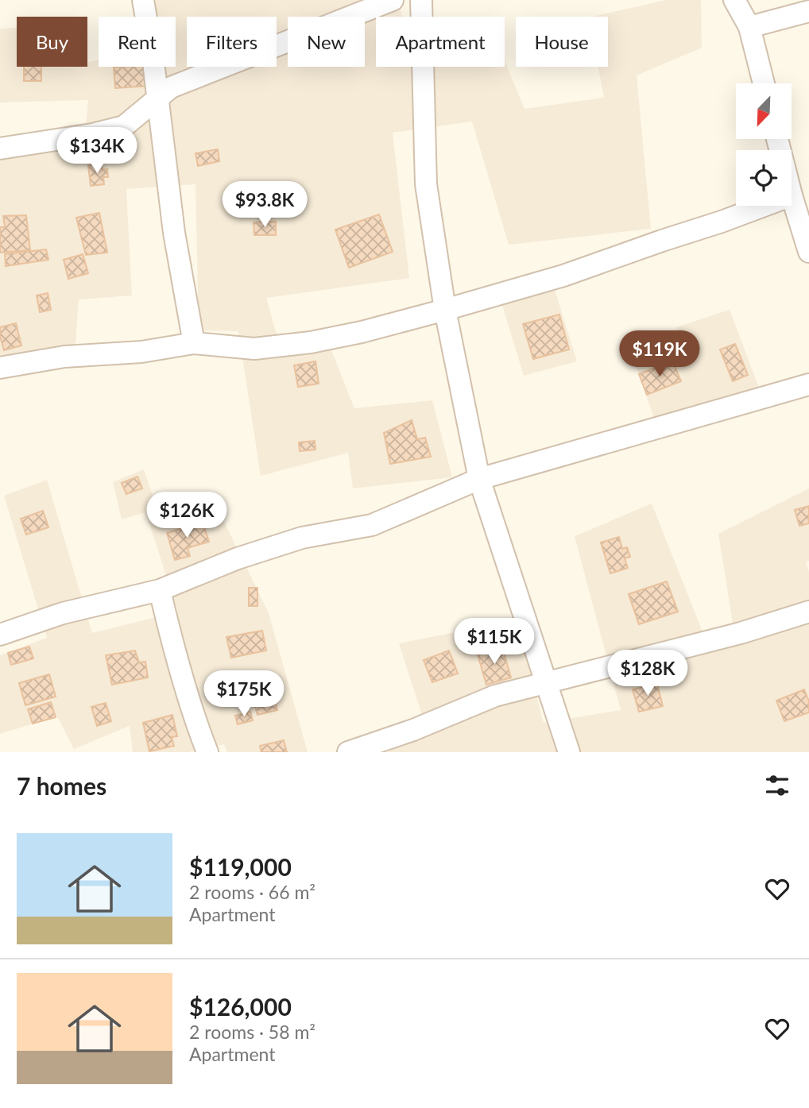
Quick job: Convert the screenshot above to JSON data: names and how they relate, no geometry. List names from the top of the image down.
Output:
{
  "north": "bottom left",
  "page": {
    "chip": [
      "Buy",
      "Rent",
      "Filters",
      "New",
      "Apartment",
      "House"
    ],
    "price": [
      "$134K",
      "$93.8K",
      "$119K",
      "$126K",
      "$115K",
      "$128K",
      "$175K"
    ],
    "heading": "7 homes",
    "list": [
      {
        "name": "$119,000",
        "note": "2 rooms · 66 m² · Apartment"
      },
      {
        "name": "$126,000",
        "note": "2 rooms · 58 m² · Apartment"
      }
    ]
  }
}
